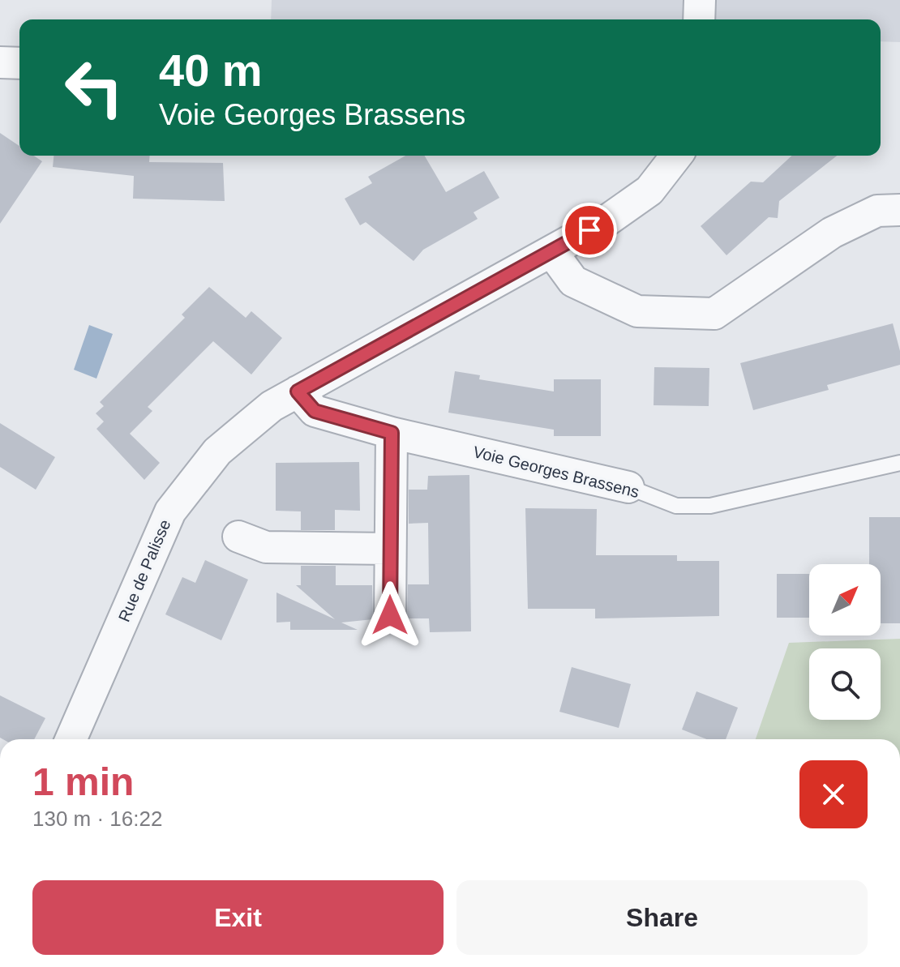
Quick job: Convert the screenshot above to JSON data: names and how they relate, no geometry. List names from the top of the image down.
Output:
{
  "streets": {
    "street": ["Voie Georges Brassens", "Rue de Palisse"]
  },
  "crossings": [
    ["Voie Georges Brassens", "Rue de Palisse"]
  ],
  "north": "top right",
  "page": {
    "turn": ["40 m", "Voie Georges Brassens"],
    "heading": ["1 min", "130 m · 16:22"],
    "buttons": ["Exit", "Share"]
  }
}
